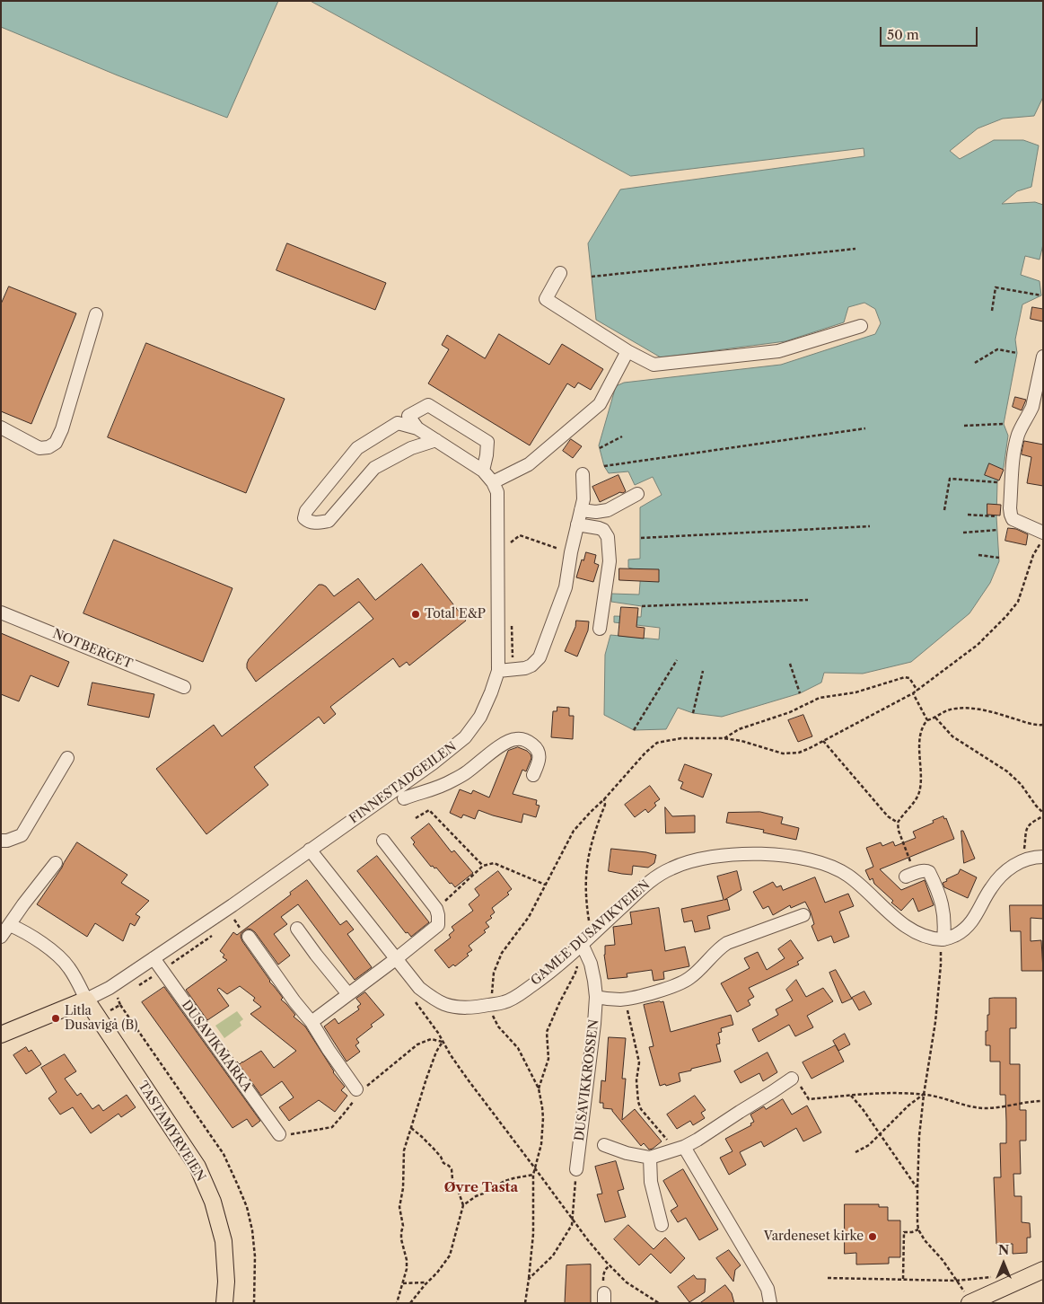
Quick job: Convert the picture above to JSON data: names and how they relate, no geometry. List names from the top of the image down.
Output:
{
  "streets": {
    "main road": ["TASTAMYRVEIEN"],
    "street": [
      "NOTBERGET",
      "FINNESTADGEILEN",
      "GAMLE DUSAVIKVEIEN",
      "DUSAVIKMARKA",
      "DUSAVIKKROSSEN"
    ]
  },
  "crossings": [
    ["FINNESTADGEILEN", "GAMLE DUSAVIKVEIEN"],
    ["FINNESTADGEILEN", "DUSAVIKMARKA"],
    ["FINNESTADGEILEN", "TASTAMYRVEIEN"],
    ["GAMLE DUSAVIKVEIEN", "DUSAVIKKROSSEN"]
  ],
  "districts": ["Øvre Tasta"],
  "places": ["Total E&P", "Litla Dusavigå (B)", "Vardeneset kirke"],
  "scale_bar": "50 m",
  "north": "top"
}
